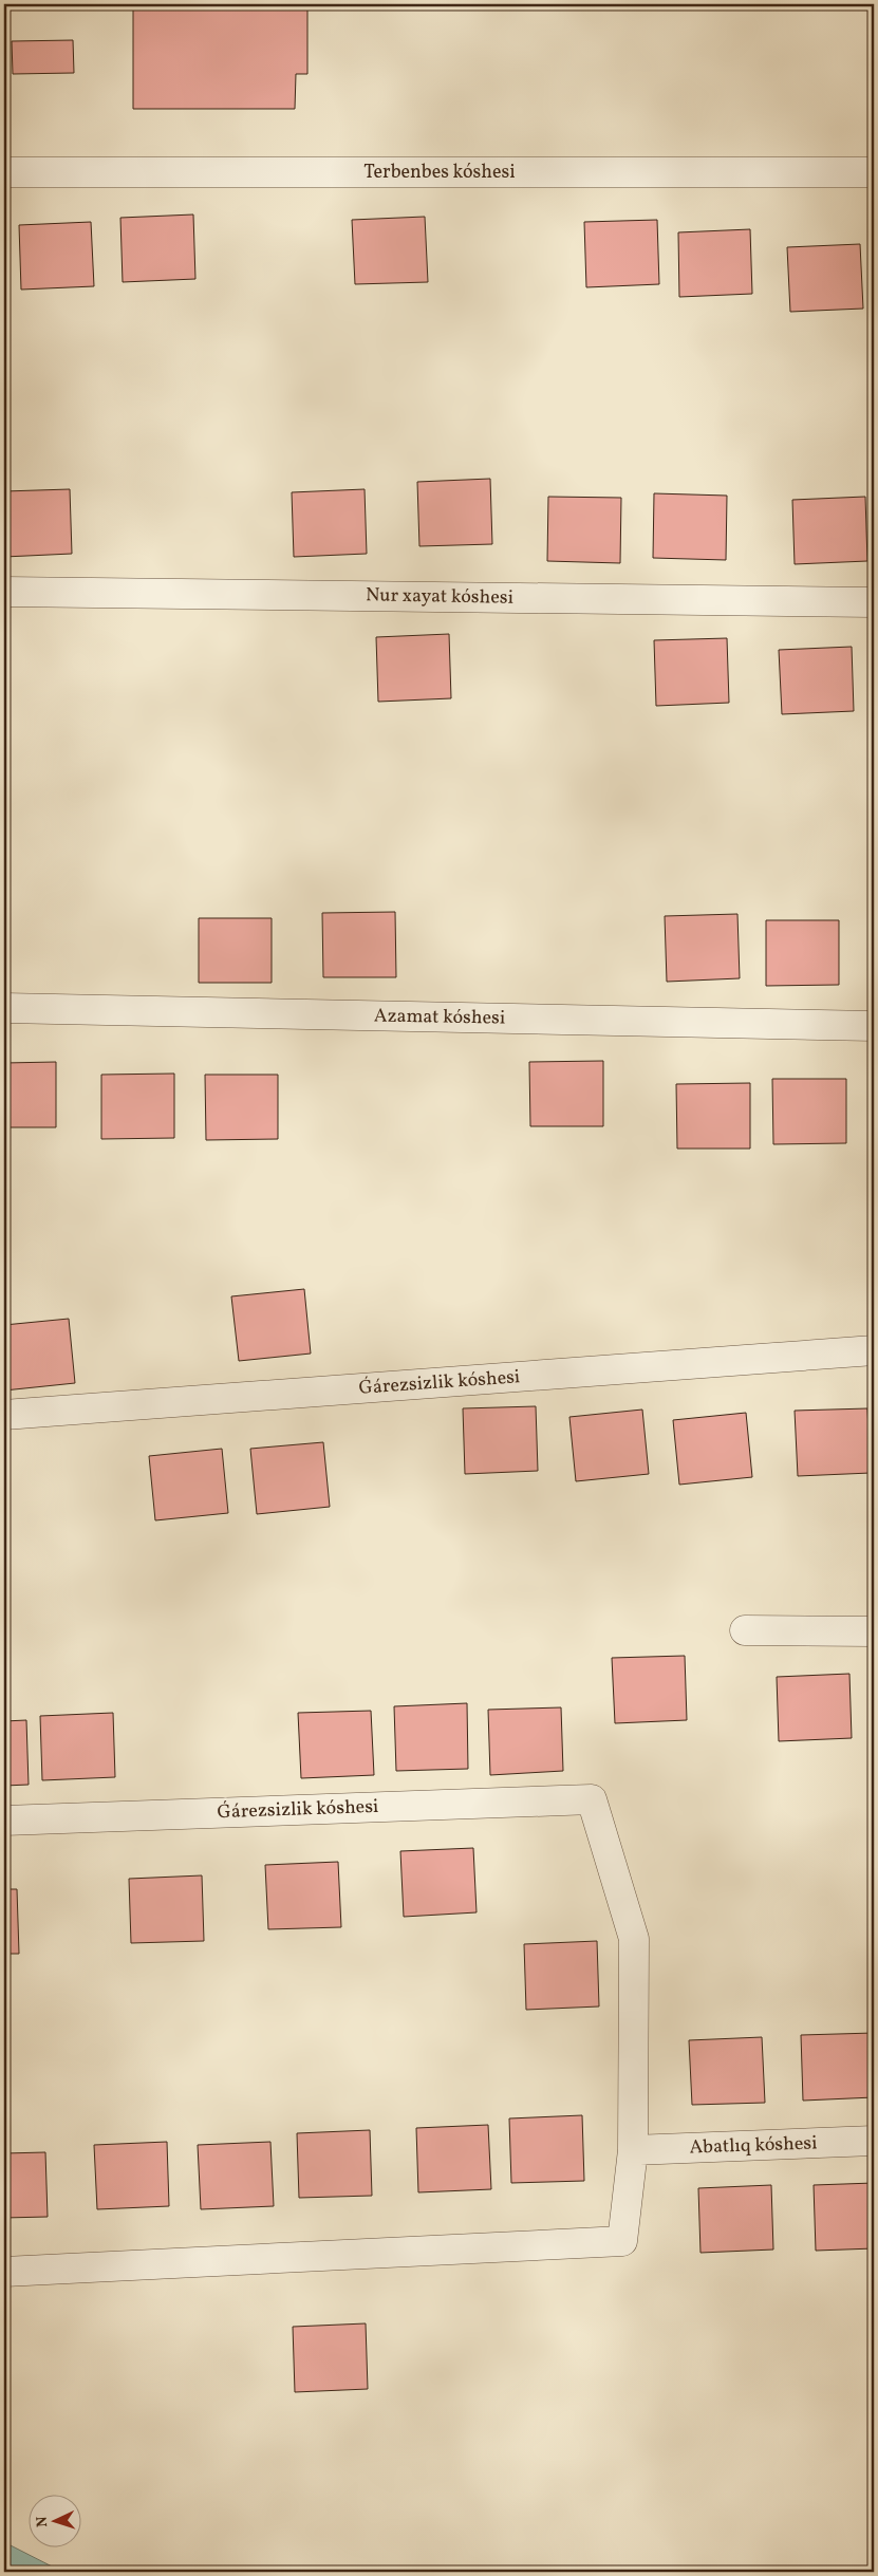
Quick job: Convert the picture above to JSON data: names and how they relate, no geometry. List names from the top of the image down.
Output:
{
  "streets": {
    "street": [
      "Terbenbes kóshesi",
      "Nur xayat kóshesi",
      "Azamat kóshesi",
      "Ǵárezsizlik kóshesi",
      "Abatlıq kóshesi"
    ]
  },
  "crossings": [
    ["Ǵárezsizlik kóshesi", "Abatlıq kóshesi"]
  ],
  "north": "left"
}
